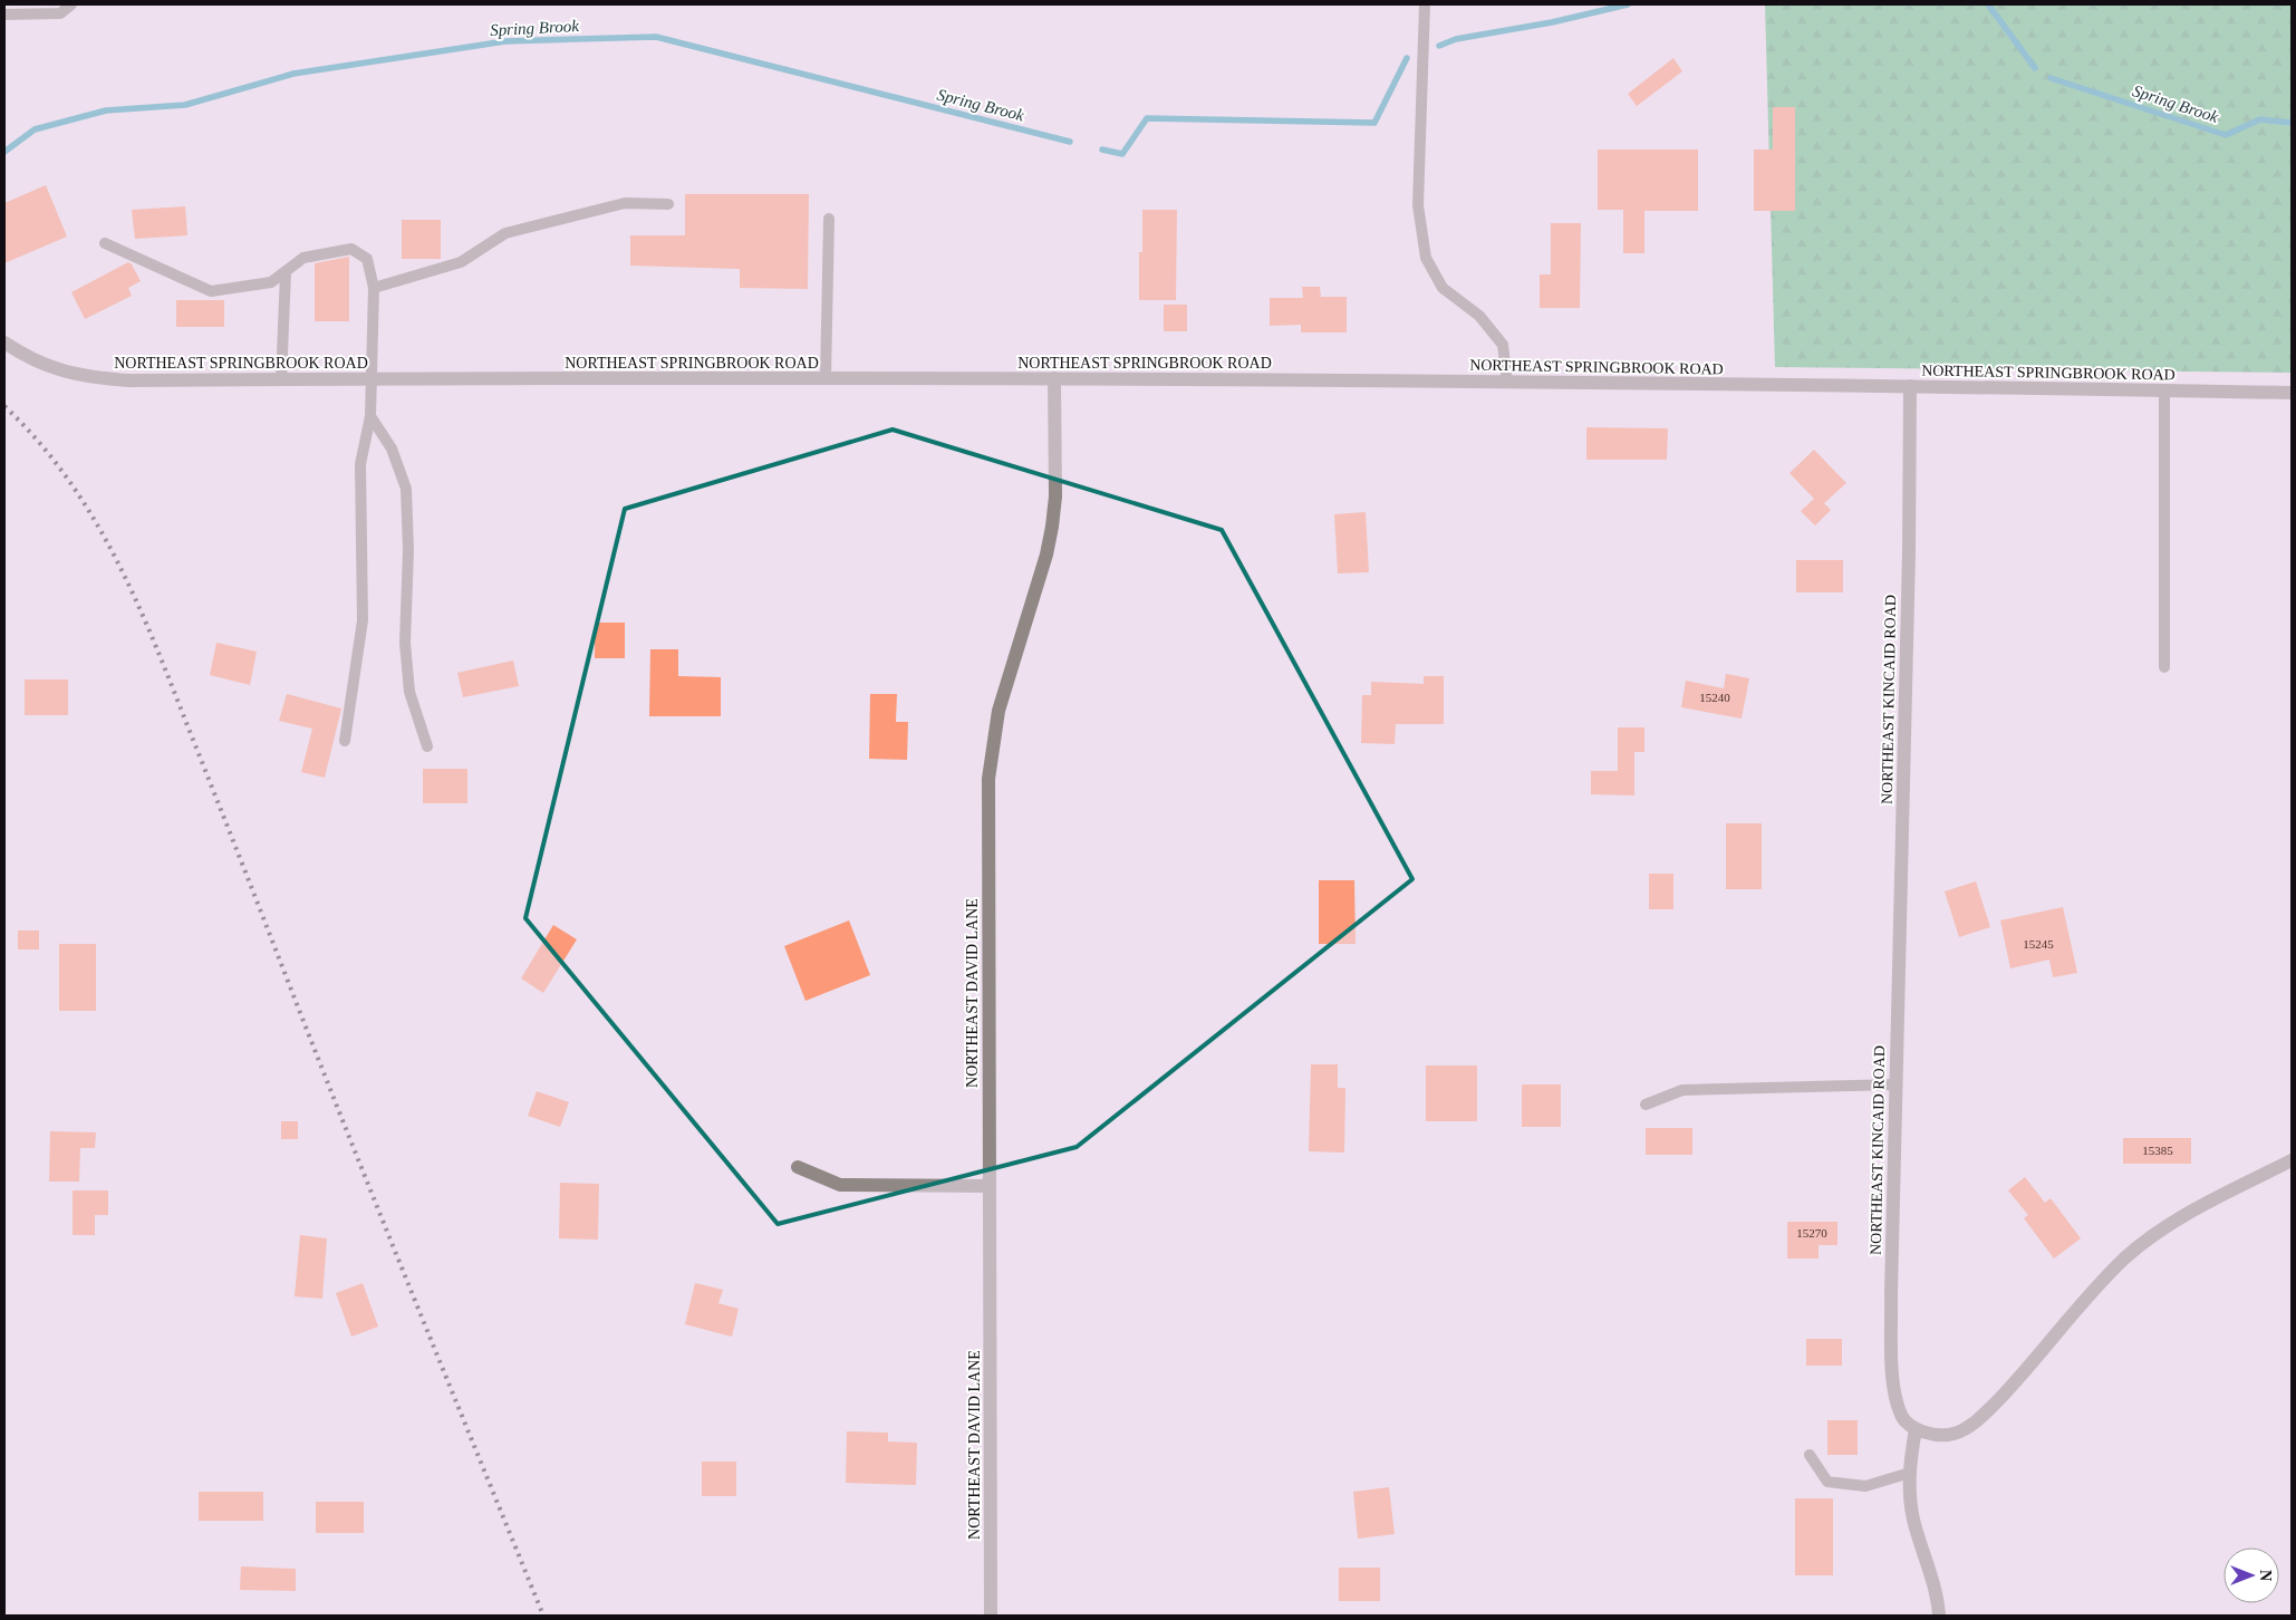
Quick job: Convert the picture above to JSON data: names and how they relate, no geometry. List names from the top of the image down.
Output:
{
  "streets": {
    "street": ["NORTHEAST SPRINGBROOK ROAD", "NORTHEAST KINCAID ROAD", "NORTHEAST DAVID LANE"]
  },
  "crossings": [
    ["NORTHEAST SPRINGBROOK ROAD", "NORTHEAST KINCAID ROAD"],
    ["NORTHEAST SPRINGBROOK ROAD", "NORTHEAST DAVID LANE"]
  ],
  "water": ["Spring Brook"],
  "house_numbers": [
    "15240",
    "15245",
    "15385",
    "15270"
  ],
  "north": "right"
}
